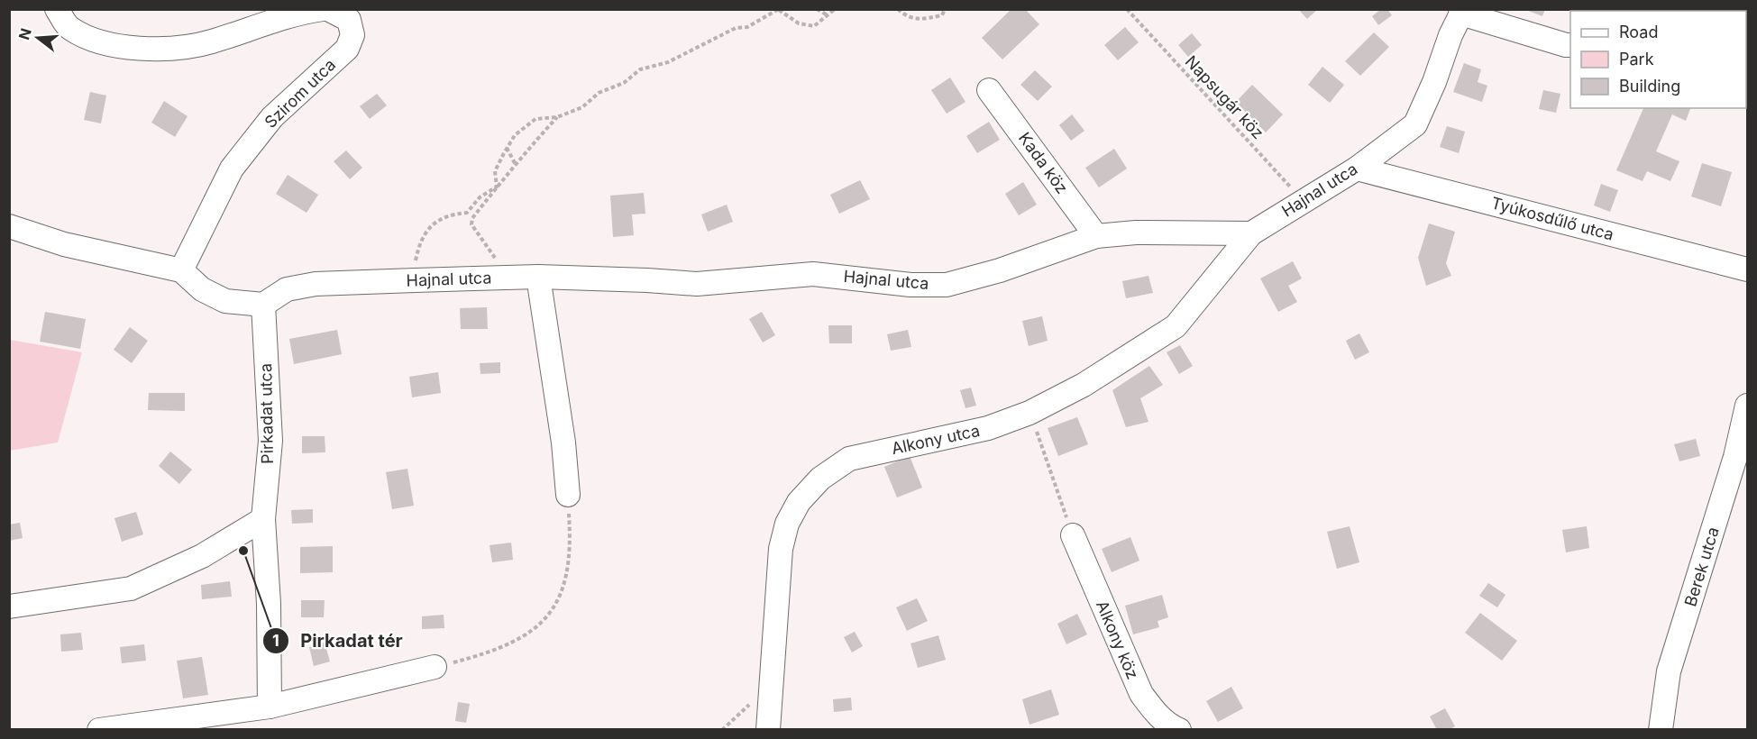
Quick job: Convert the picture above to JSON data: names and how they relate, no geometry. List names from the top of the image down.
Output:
{
  "streets": {
    "street": [
      "Szirom utca",
      "Kada köz",
      "Hajnal utca",
      "Tyúkosdűlő utca",
      "Pirkadat utca",
      "Alkony utca",
      "Berek utca",
      "Alkony köz"
    ],
    "path": ["Napsugár köz"]
  },
  "crossings": [
    ["Napsugár köz", "Hajnal utca"],
    ["Kada köz", "Hajnal utca"],
    ["Hajnal utca", "Tyúkosdűlő utca"],
    ["Hajnal utca", "Pirkadat utca"],
    ["Hajnal utca", "Alkony utca"]
  ],
  "places": ["Pirkadat tér"],
  "legend": ["Road", "Park", "Building"],
  "north": "left"
}
